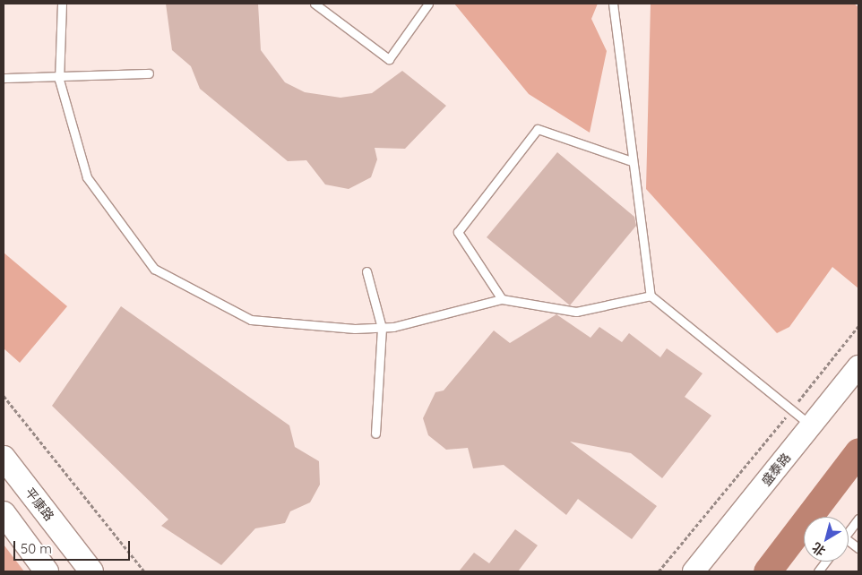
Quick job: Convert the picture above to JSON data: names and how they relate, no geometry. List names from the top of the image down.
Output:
{
  "streets": {
    "main road": ["平康路"],
    "street": ["盛泰路"]
  },
  "scale_bar": "50 m",
  "north": "bottom left"
}
